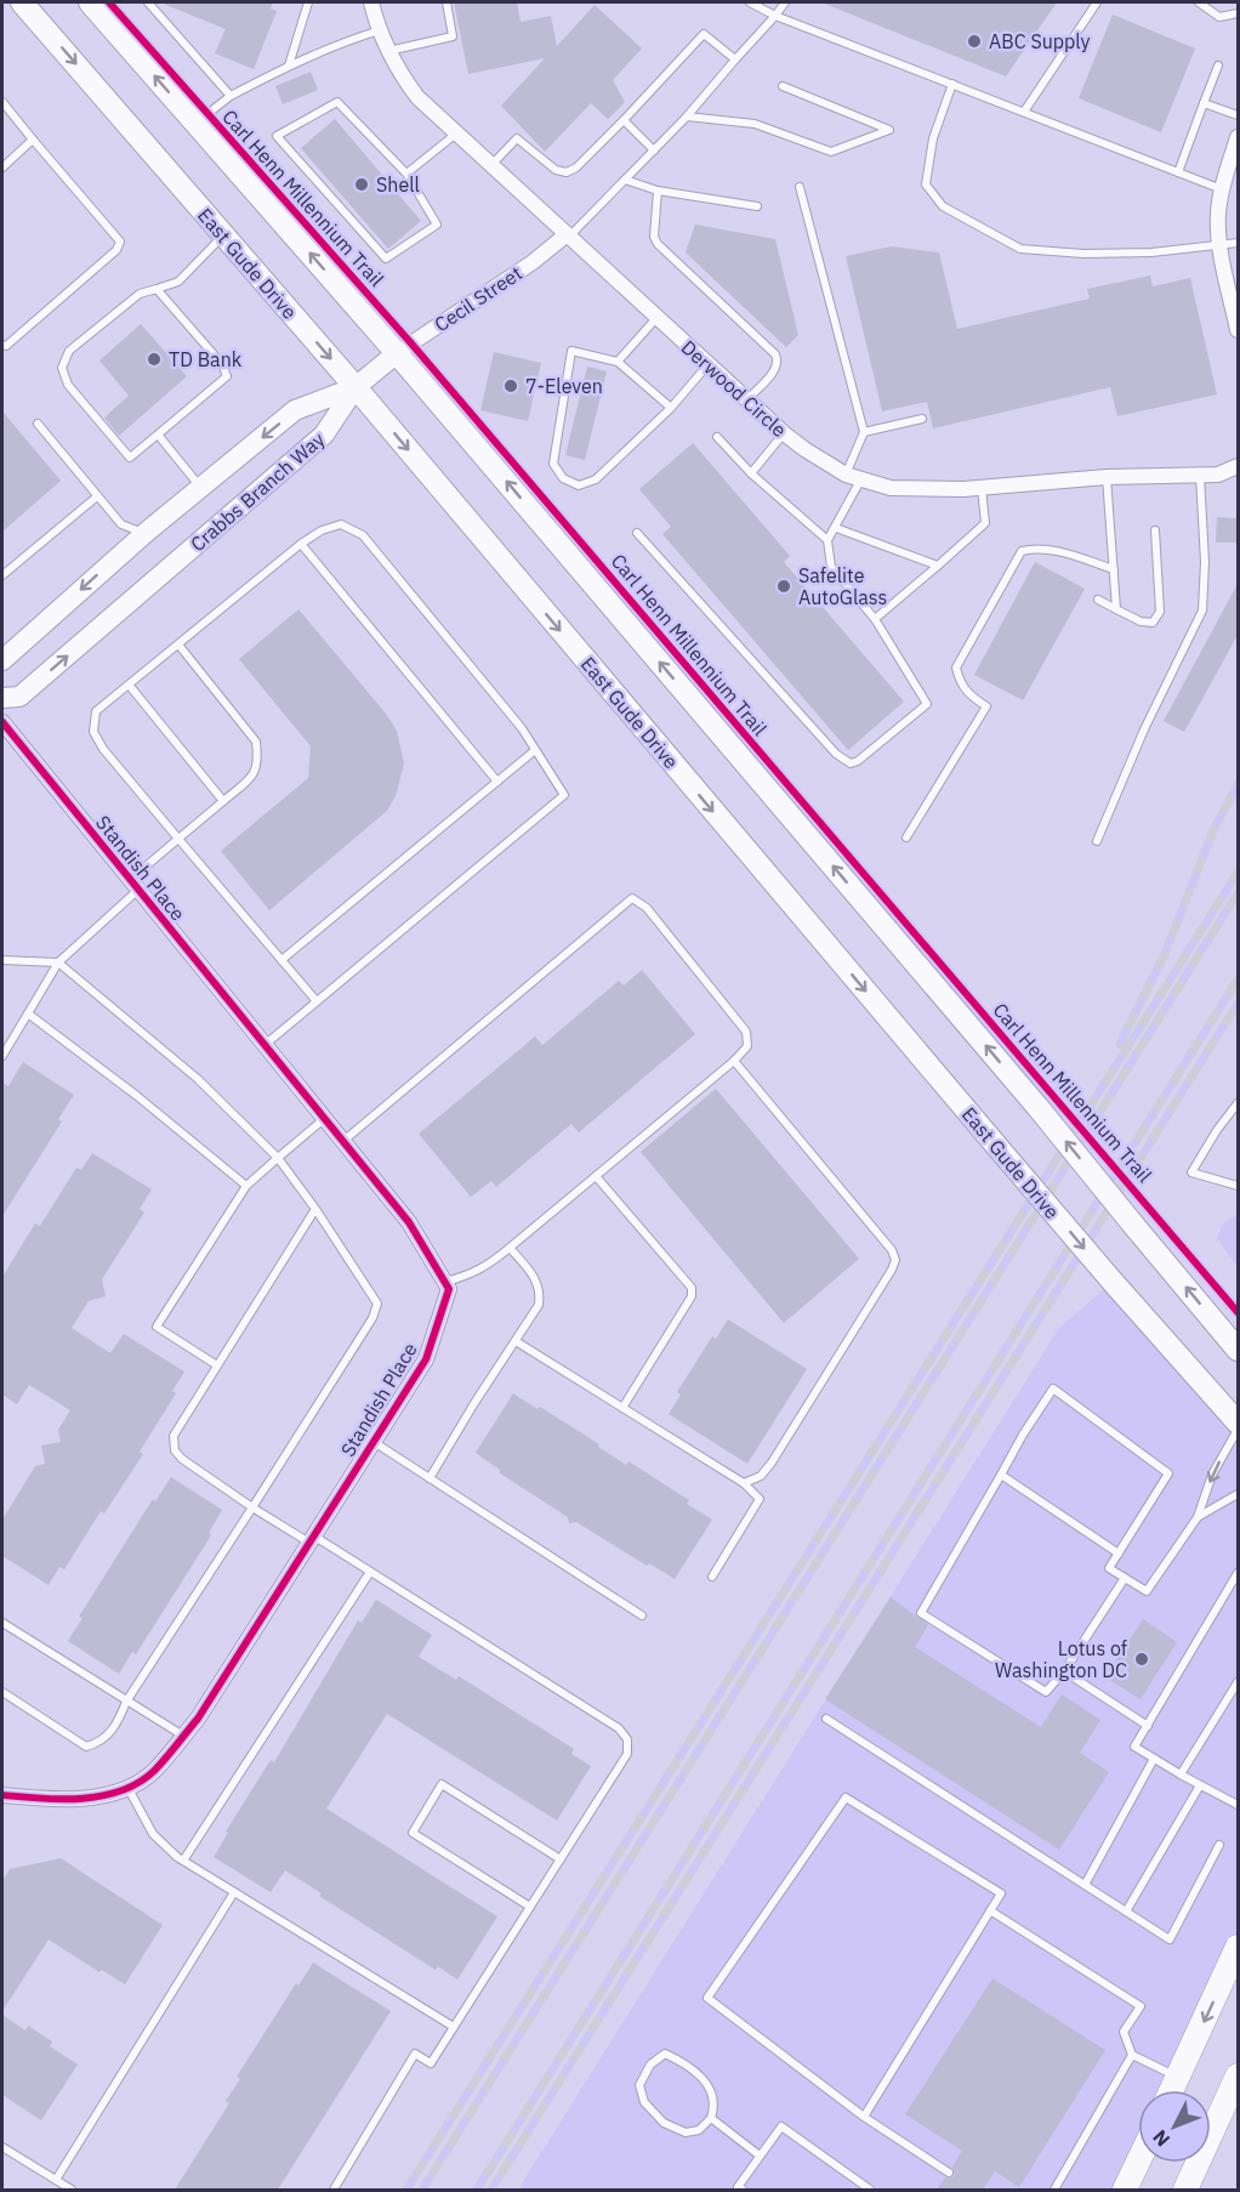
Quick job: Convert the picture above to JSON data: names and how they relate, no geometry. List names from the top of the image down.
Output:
{
  "streets": {
    "main road": ["East Gude Drive"],
    "street": [
      "Cecil Street",
      "Derwood Circle",
      "Crabbs Branch Way",
      "Standish Place"
    ],
    "cycle path": ["Carl Henn Millennium Trail"]
  },
  "crossings": [
    ["East Gude Drive", "Cecil Street"],
    ["East Gude Drive", "Crabbs Branch Way"],
    ["Cecil Street", "Derwood Circle"],
    ["Cecil Street", "Crabbs Branch Way"]
  ],
  "places": [
    "ABC Supply",
    "Shell",
    "TD Bank",
    "7-Eleven",
    "Safelite AutoGlass",
    "Lotus of Washington DC"
  ],
  "north": "bottom left"
}
